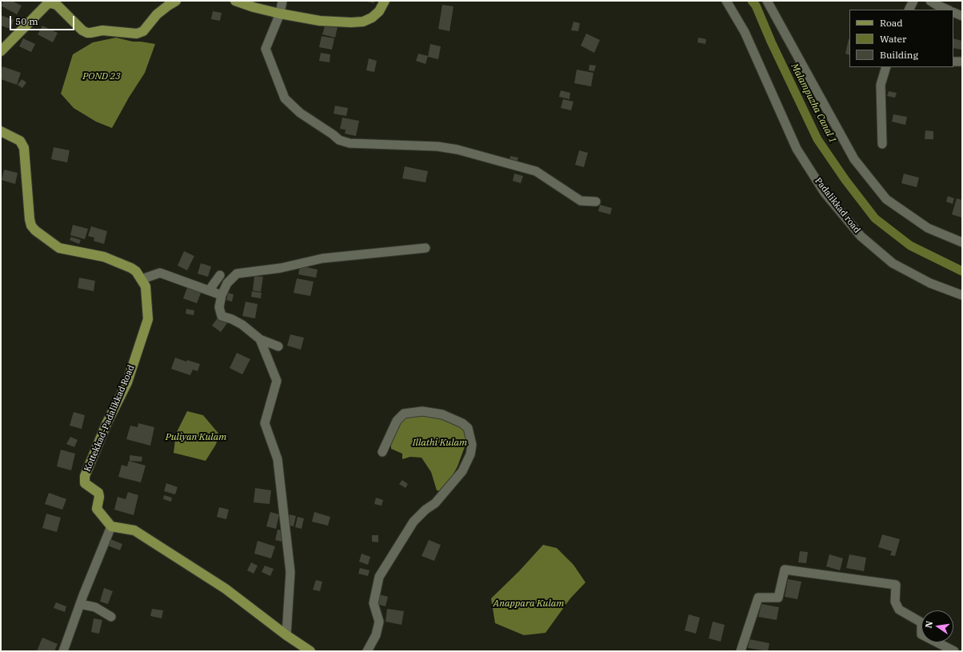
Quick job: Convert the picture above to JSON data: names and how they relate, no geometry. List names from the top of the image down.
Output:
{
  "streets": {
    "main road": ["Kottekkad-Padalikkad Road"],
    "street": ["Padalikkad road"]
  },
  "water": [
    "POND 23",
    "Malampuzha Canal 1",
    "Puliyan Kulam",
    "Illathi Kulam",
    "Anappara Kulam"
  ],
  "legend": ["Road", "Water", "Building"],
  "scale_bar": "50 m",
  "north": "left"
}
